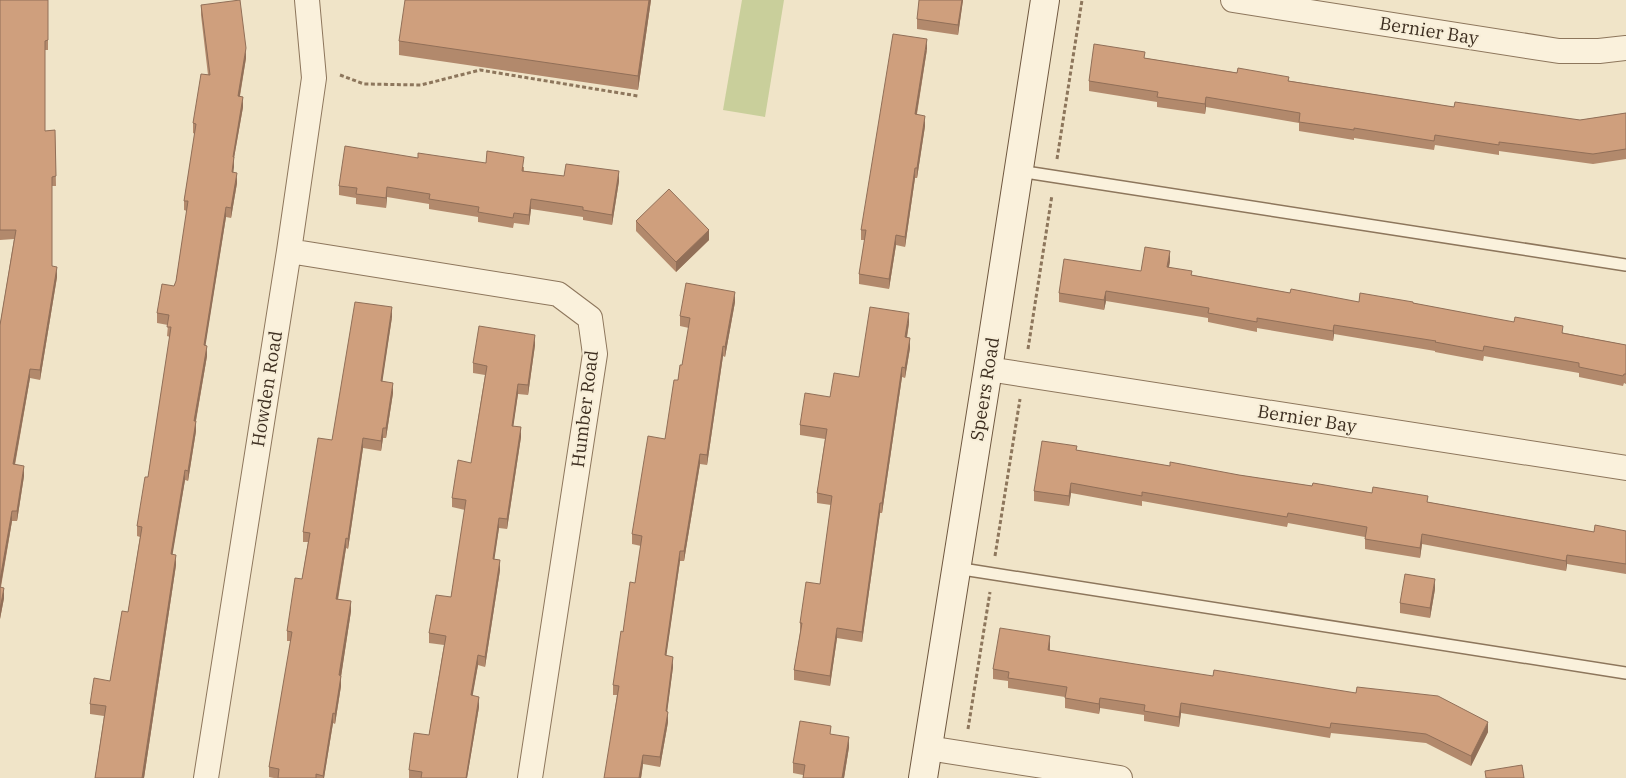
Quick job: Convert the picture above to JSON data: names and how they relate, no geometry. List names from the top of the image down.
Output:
{
  "streets": {
    "street": [
      "Bernier Bay",
      "Howden Road",
      "Speers Road",
      "Humber Road"
    ]
  },
  "crossings": [
    ["Bernier Bay", "Speers Road"],
    ["Howden Road", "Humber Road"]
  ]
}
